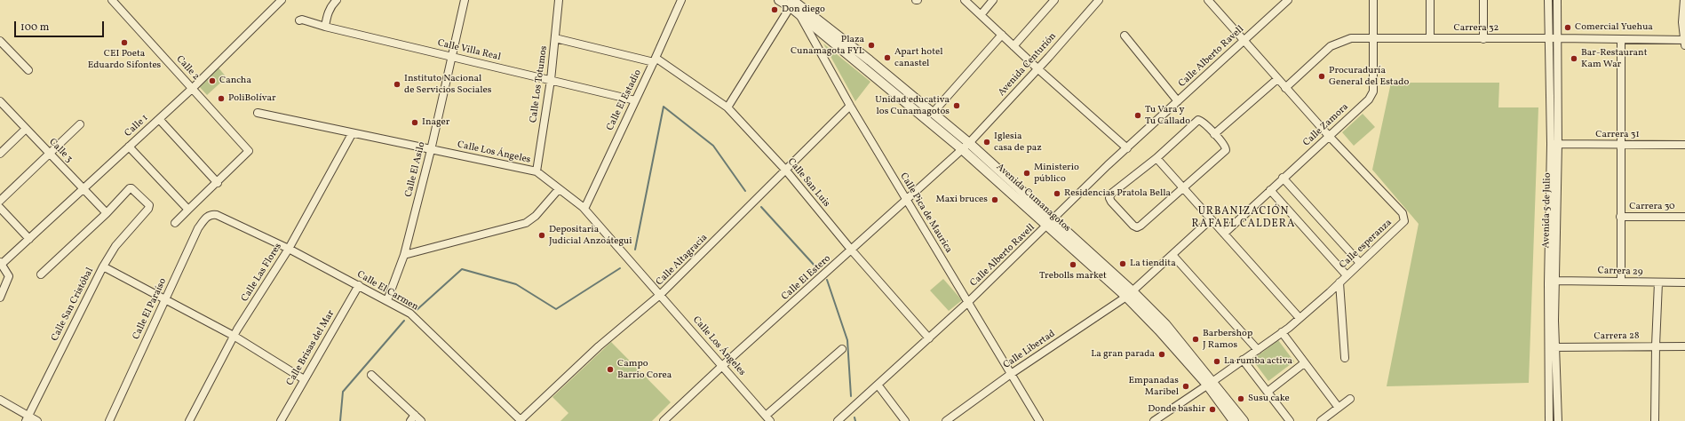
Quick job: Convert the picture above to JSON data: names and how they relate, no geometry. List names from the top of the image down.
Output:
{
  "streets": {
    "street": [
      "Carrera 32",
      "Calle Villa Real",
      "Calle Alberto Ravell",
      "Avenida Centurión",
      "Calle 2",
      "Calle Los Totumos",
      "Calle El Estadio",
      "Calle Zamora",
      "Calle 1",
      "Carrera 31",
      "Calle 3",
      "Calle Los Ángeles",
      "Calle El Asilo",
      "Calle San Luis",
      "Avenida Cumanagotos",
      "Carrera 30",
      "Avenida 5 de Julio",
      "Calle Pica de Maurica",
      "Calle esperanza",
      "Calle Altagracia",
      "Carrera 29",
      "Calle Las Flores",
      "Calle El Estero",
      "Calle El Carmen",
      "Calle San Cristóbal",
      "Calle El Paraíso",
      "Carrera 28",
      "Calle Brisas del Mar",
      "Calle Libertad"
    ]
  },
  "crossings": [
    ["Carrera 32", "Calle Zamora"],
    ["Carrera 32", "Avenida 5 de Julio"],
    ["Carrera 32", "Calle esperanza"],
    ["Calle Villa Real", "Calle Los Totumos"],
    ["Calle Villa Real", "Calle El Estadio"],
    ["Calle Villa Real", "Calle El Asilo"],
    ["Calle Alberto Ravell", "Calle San Luis"],
    ["Calle Alberto Ravell", "Avenida Cumanagotos"],
    ["Calle Alberto Ravell", "Calle Pica de Maurica"],
    ["Calle Alberto Ravell", "Calle esperanza"],
    ["Avenida Centurión", "Avenida Cumanagotos"],
    ["Avenida Centurión", "Calle El Estero"],
    ["Calle 2", "Calle 1"],
    ["Calle Los Totumos", "Calle Los Ángeles"],
    ["Calle Los Totumos", "Calle San Luis"],
    ["Calle El Estadio", "Calle Los Ángeles"],
    ["Calle El Estadio", "Calle San Luis"],
    ["Calle Zamora", "Calle esperanza"],
    ["Calle 1", "Calle 3"],
    ["Carrera 31", "Avenida 5 de Julio"],
    ["Calle 3", "Calle San Cristóbal"],
    ["Calle Los Ángeles", "Calle El Asilo"],
    ["Calle Los Ángeles", "Calle Altagracia"],
    ["Calle Los Ángeles", "Calle Las Flores"],
    ["Calle Los Ángeles", "Calle El Estero"],
    ["Calle El Asilo", "Calle El Carmen"],
    ["Calle San Luis", "Calle Altagracia"],
    ["Calle San Luis", "Calle El Estero"],
    ["Avenida Cumanagotos", "Calle Pica de Maurica"],
    ["Avenida Cumanagotos", "Calle esperanza"],
    ["Avenida Cumanagotos", "Calle El Estero"],
    ["Avenida Cumanagotos", "Calle Libertad"],
    ["Avenida 5 de Julio", "Carrera 29"],
    ["Avenida 5 de Julio", "Carrera 28"],
    ["Calle Pica de Maurica", "Calle Altagracia"],
    ["Calle Pica de Maurica", "Calle El Estero"],
    ["Calle Pica de Maurica", "Calle Libertad"],
    ["Calle Altagracia", "Calle El Carmen"],
    ["Calle Las Flores", "Calle El Carmen"],
    ["Calle El Carmen", "Calle El Paraíso"],
    ["Calle El Carmen", "Calle Brisas del Mar"]
  ],
  "districts": ["URBANIZACIÓN RAFAEL CALDERA"],
  "places": [
    "Don diego",
    "Comercial Yuehua",
    "CEI Poeta Eduardo Sifontes",
    "Plaza Cunamagota FYL",
    "Apart hotel canastel",
    "Bar-Restaurant Kam War",
    "Procuraduría General del Estado",
    "Cancha",
    "Instituto Nacional de Servicios Sociales",
    "PoliBolívar",
    "Unidad educativa los Cunamagotos",
    "Tu Vara y Tu Callado",
    "Inager",
    "Iglesia casa de paz",
    "Ministerio público",
    "Residencias Pratola Bella",
    "Maxi bruces",
    "Depositaria Judicial Anzoátegui",
    "La tiendita",
    "Trebolls market",
    "Barbershop J Ramos",
    "La gran parada",
    "La rumba activa",
    "Campo Barrio Corea",
    "Empanadas Maribel",
    "Susu cake",
    "Donde bashir"
  ],
  "scale_bar": "100 m"
}
